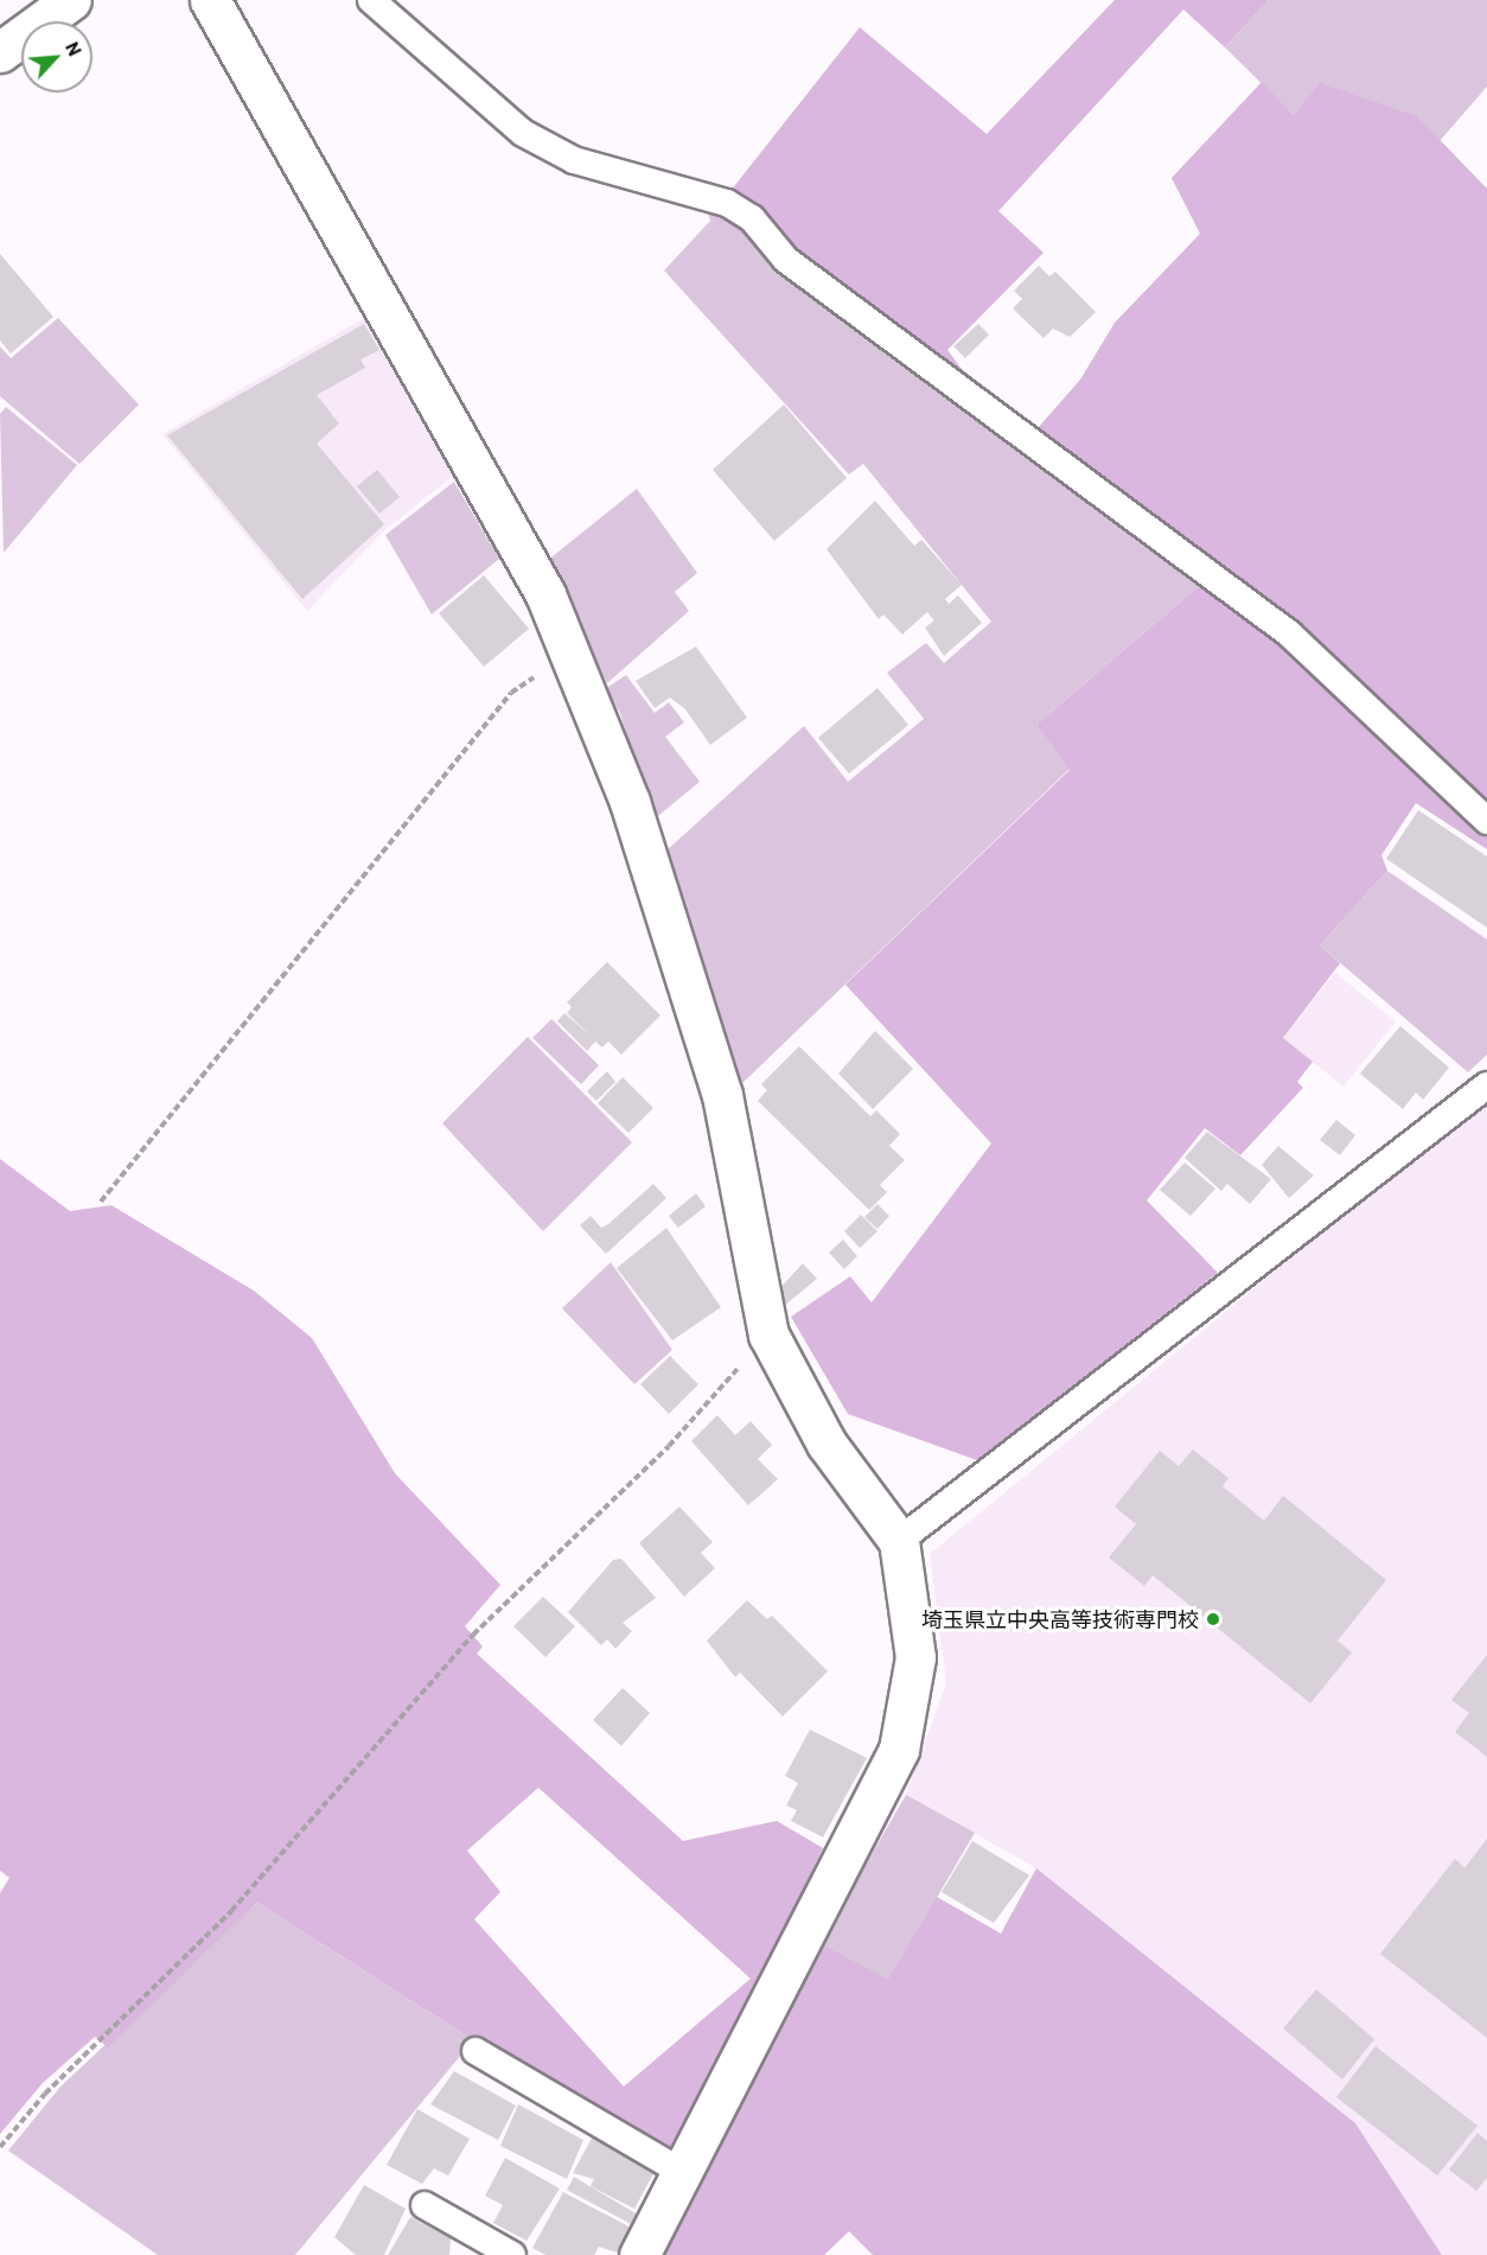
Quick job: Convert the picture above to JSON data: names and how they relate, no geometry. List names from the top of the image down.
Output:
{
  "places": ["埼玉県立中央高等技術専門校"],
  "north": "top right"
}
